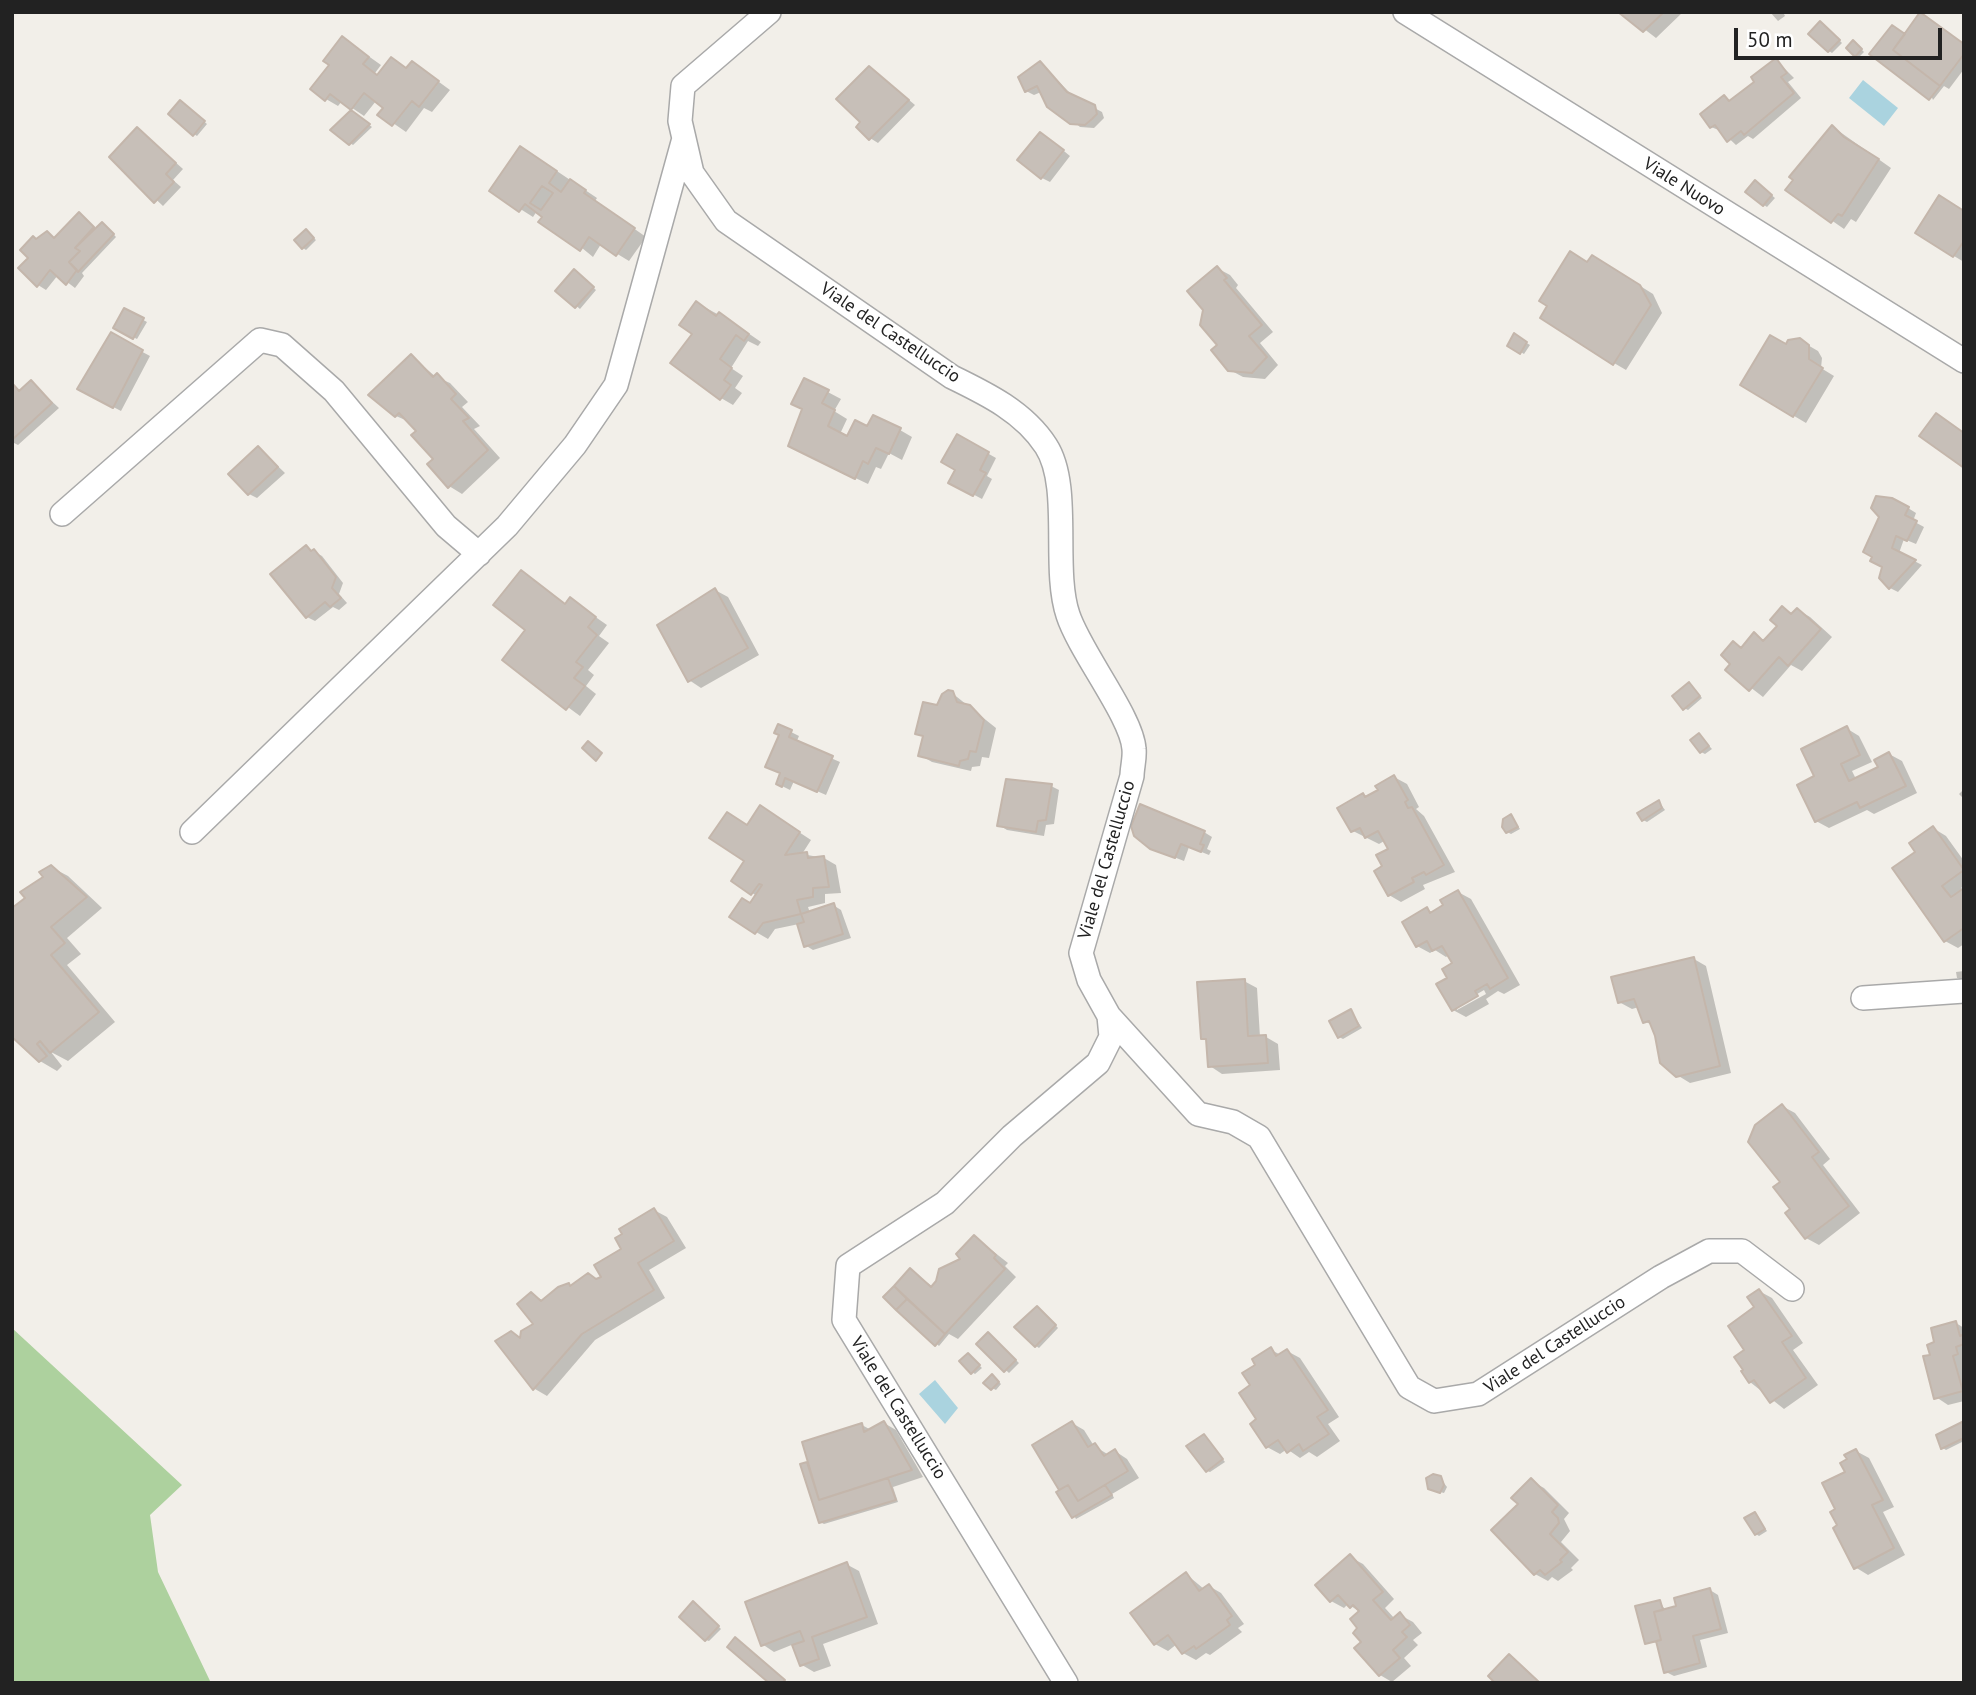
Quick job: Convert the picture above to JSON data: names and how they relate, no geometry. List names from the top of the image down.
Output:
{
  "streets": {
    "street": ["Viale Nuovo", "Viale del Castelluccio"]
  },
  "scale_bar": "50 m"
}
